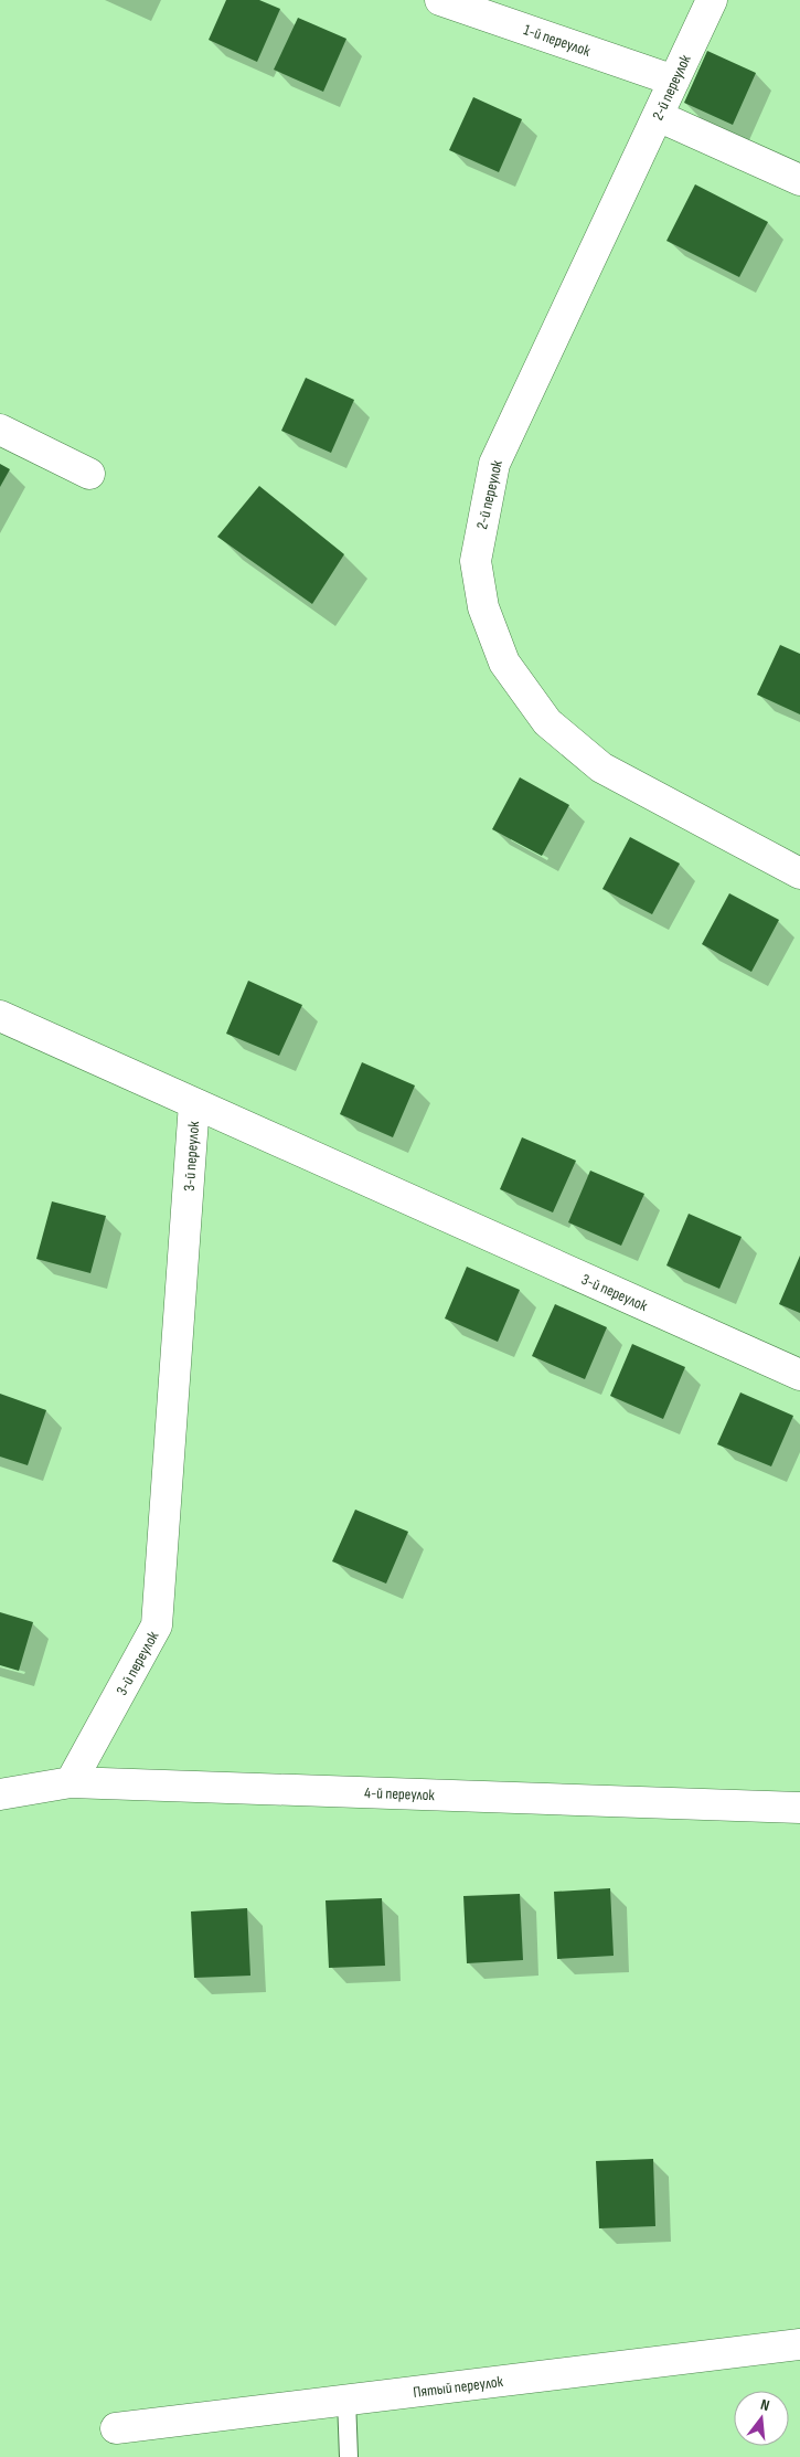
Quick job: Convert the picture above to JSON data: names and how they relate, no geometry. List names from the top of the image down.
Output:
{
  "streets": {
    "street": [
      "1-й переулок",
      "2-й переулок",
      "3-й переулок",
      "4-й переулок",
      "Пятый переулок"
    ]
  },
  "crossings": [
    ["1-й переулок", "2-й переулок"],
    ["3-й переулок", "4-й переулок"]
  ],
  "north": "top"
}
